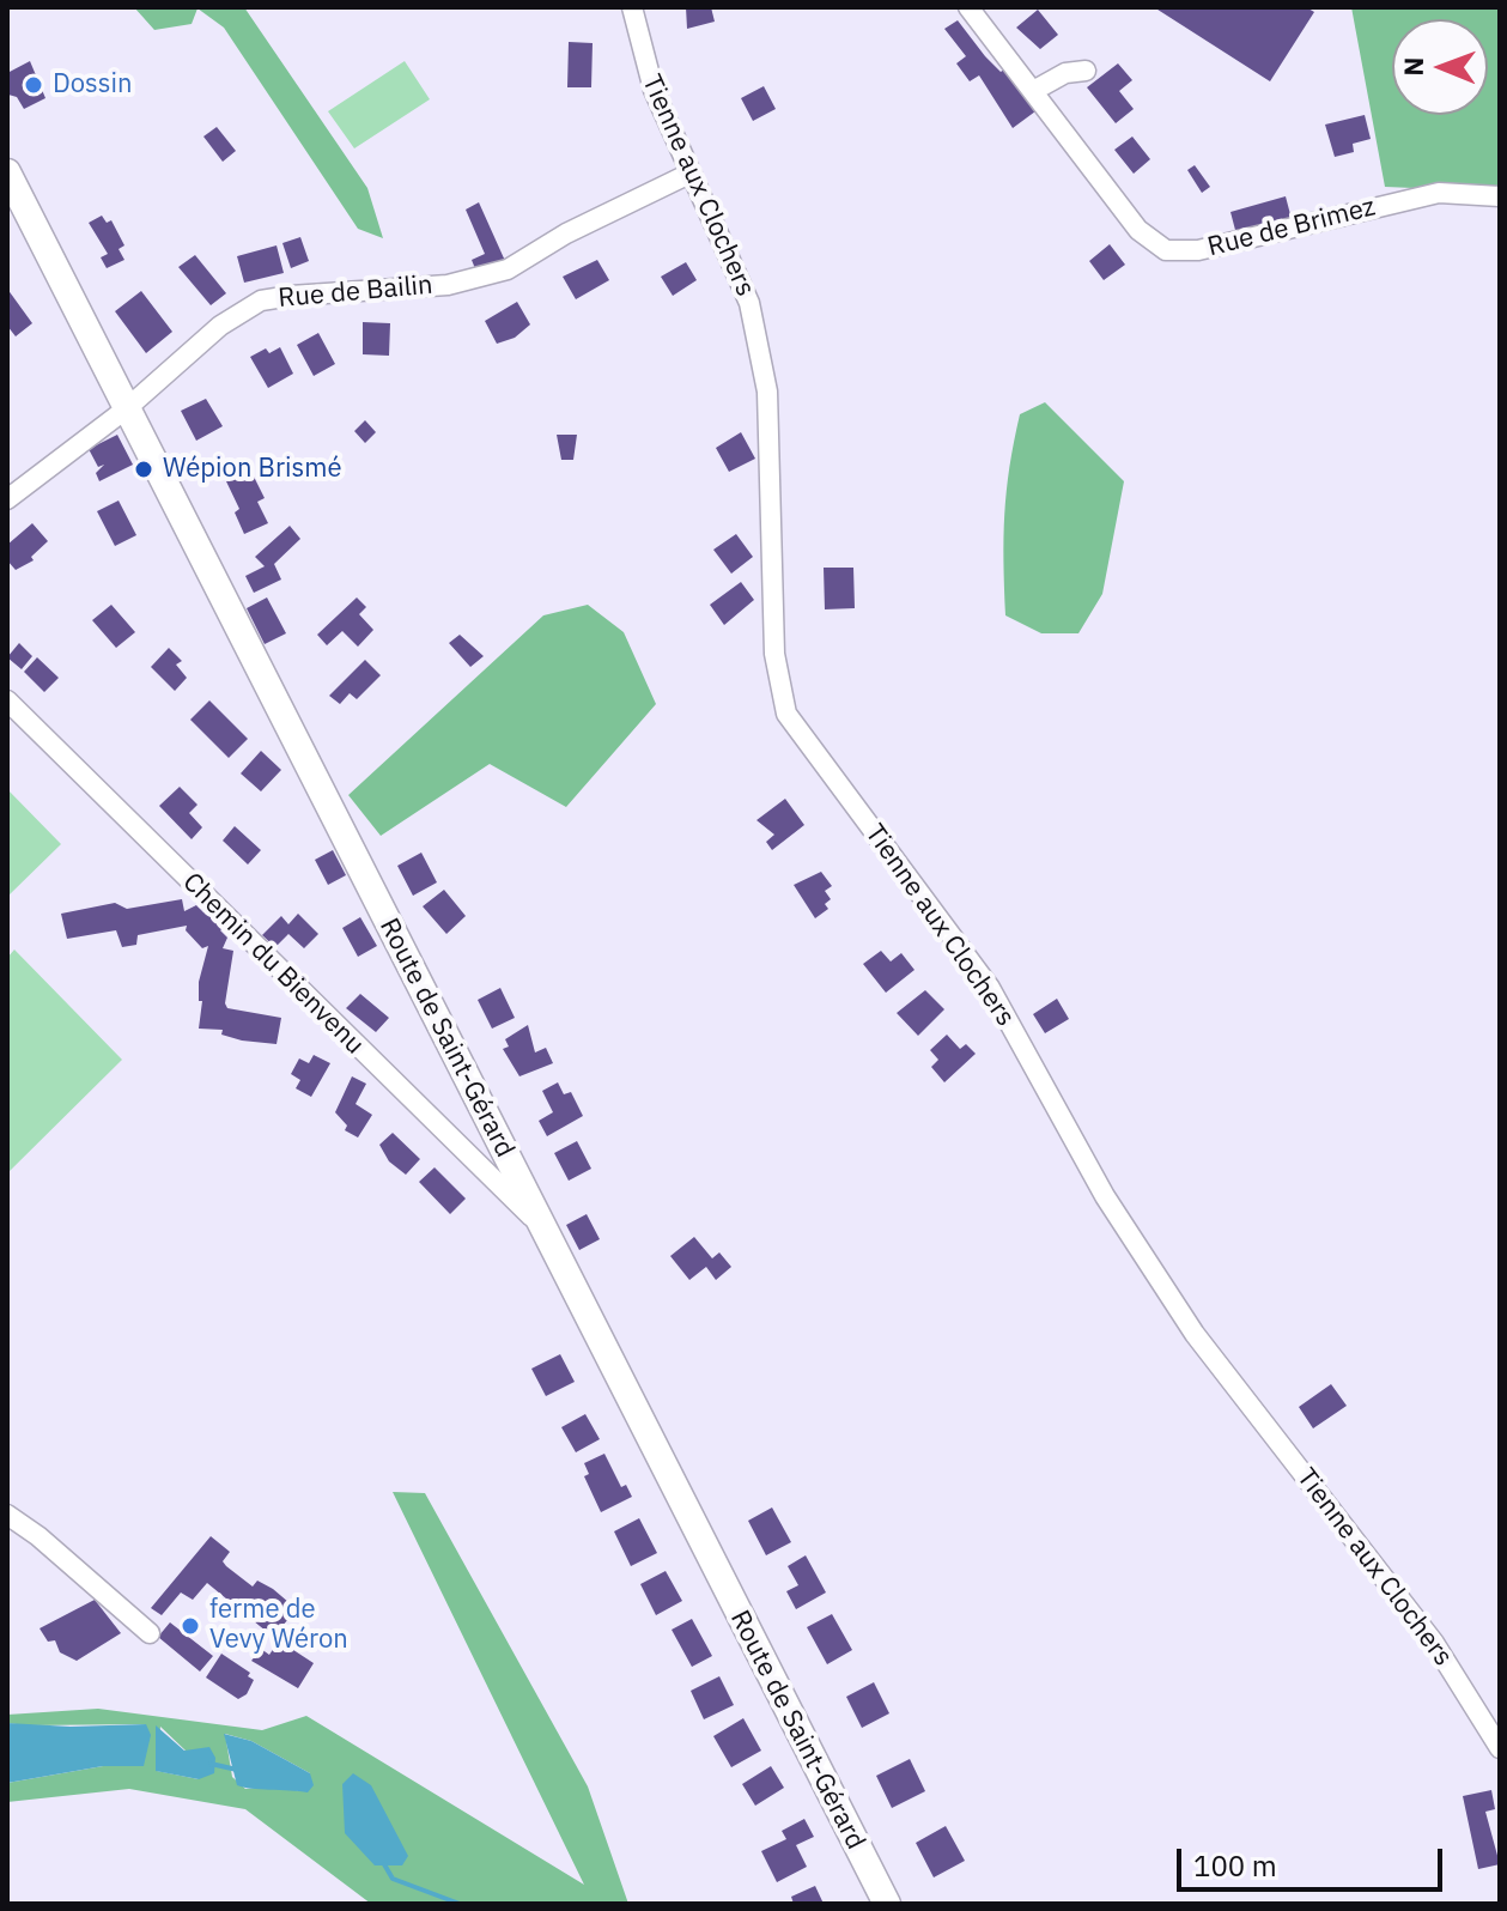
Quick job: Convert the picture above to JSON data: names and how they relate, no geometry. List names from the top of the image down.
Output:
{
  "streets": {
    "main road": ["Route de Saint-Gérard"],
    "street": [
      "Tienne aux Clochers",
      "Rue de Brimez",
      "Rue de Bailin",
      "Chemin du Bienvenu"
    ]
  },
  "crossings": [
    ["Tienne aux Clochers", "Rue de Bailin"],
    ["Rue de Bailin", "Route de Saint-Gérard"],
    ["Chemin du Bienvenu", "Route de Saint-Gérard"]
  ],
  "places": ["Dossin", "Wépion Brismé", "ferme de Vevy Wéron"],
  "scale_bar": "100 m",
  "north": "left"
}
